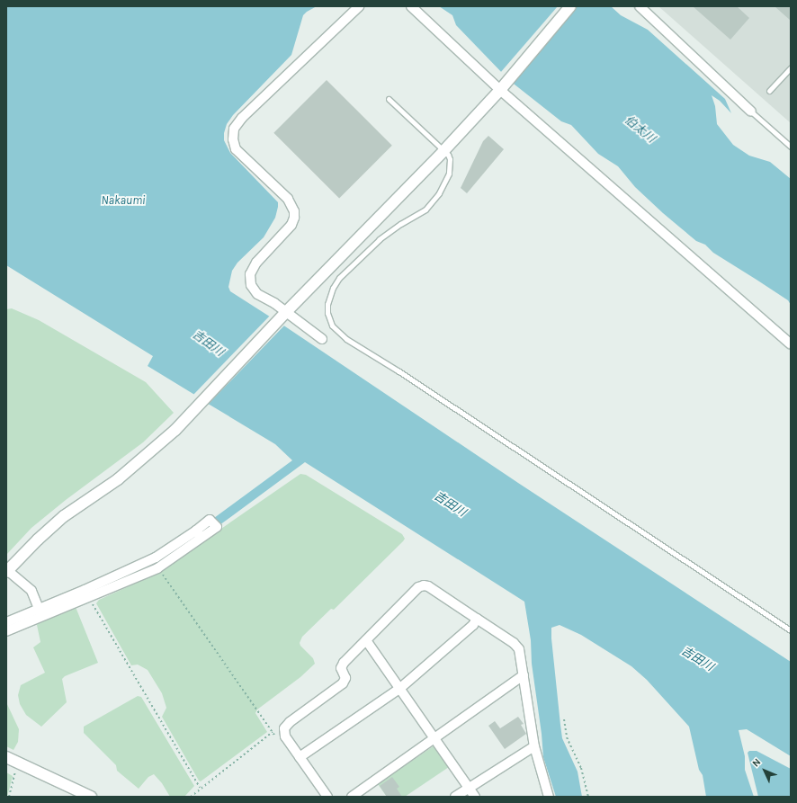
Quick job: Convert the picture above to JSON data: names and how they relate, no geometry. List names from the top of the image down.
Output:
{
  "water": ["伯太川", "Nakaumi", "吉田川"],
  "north": "top left"
}
